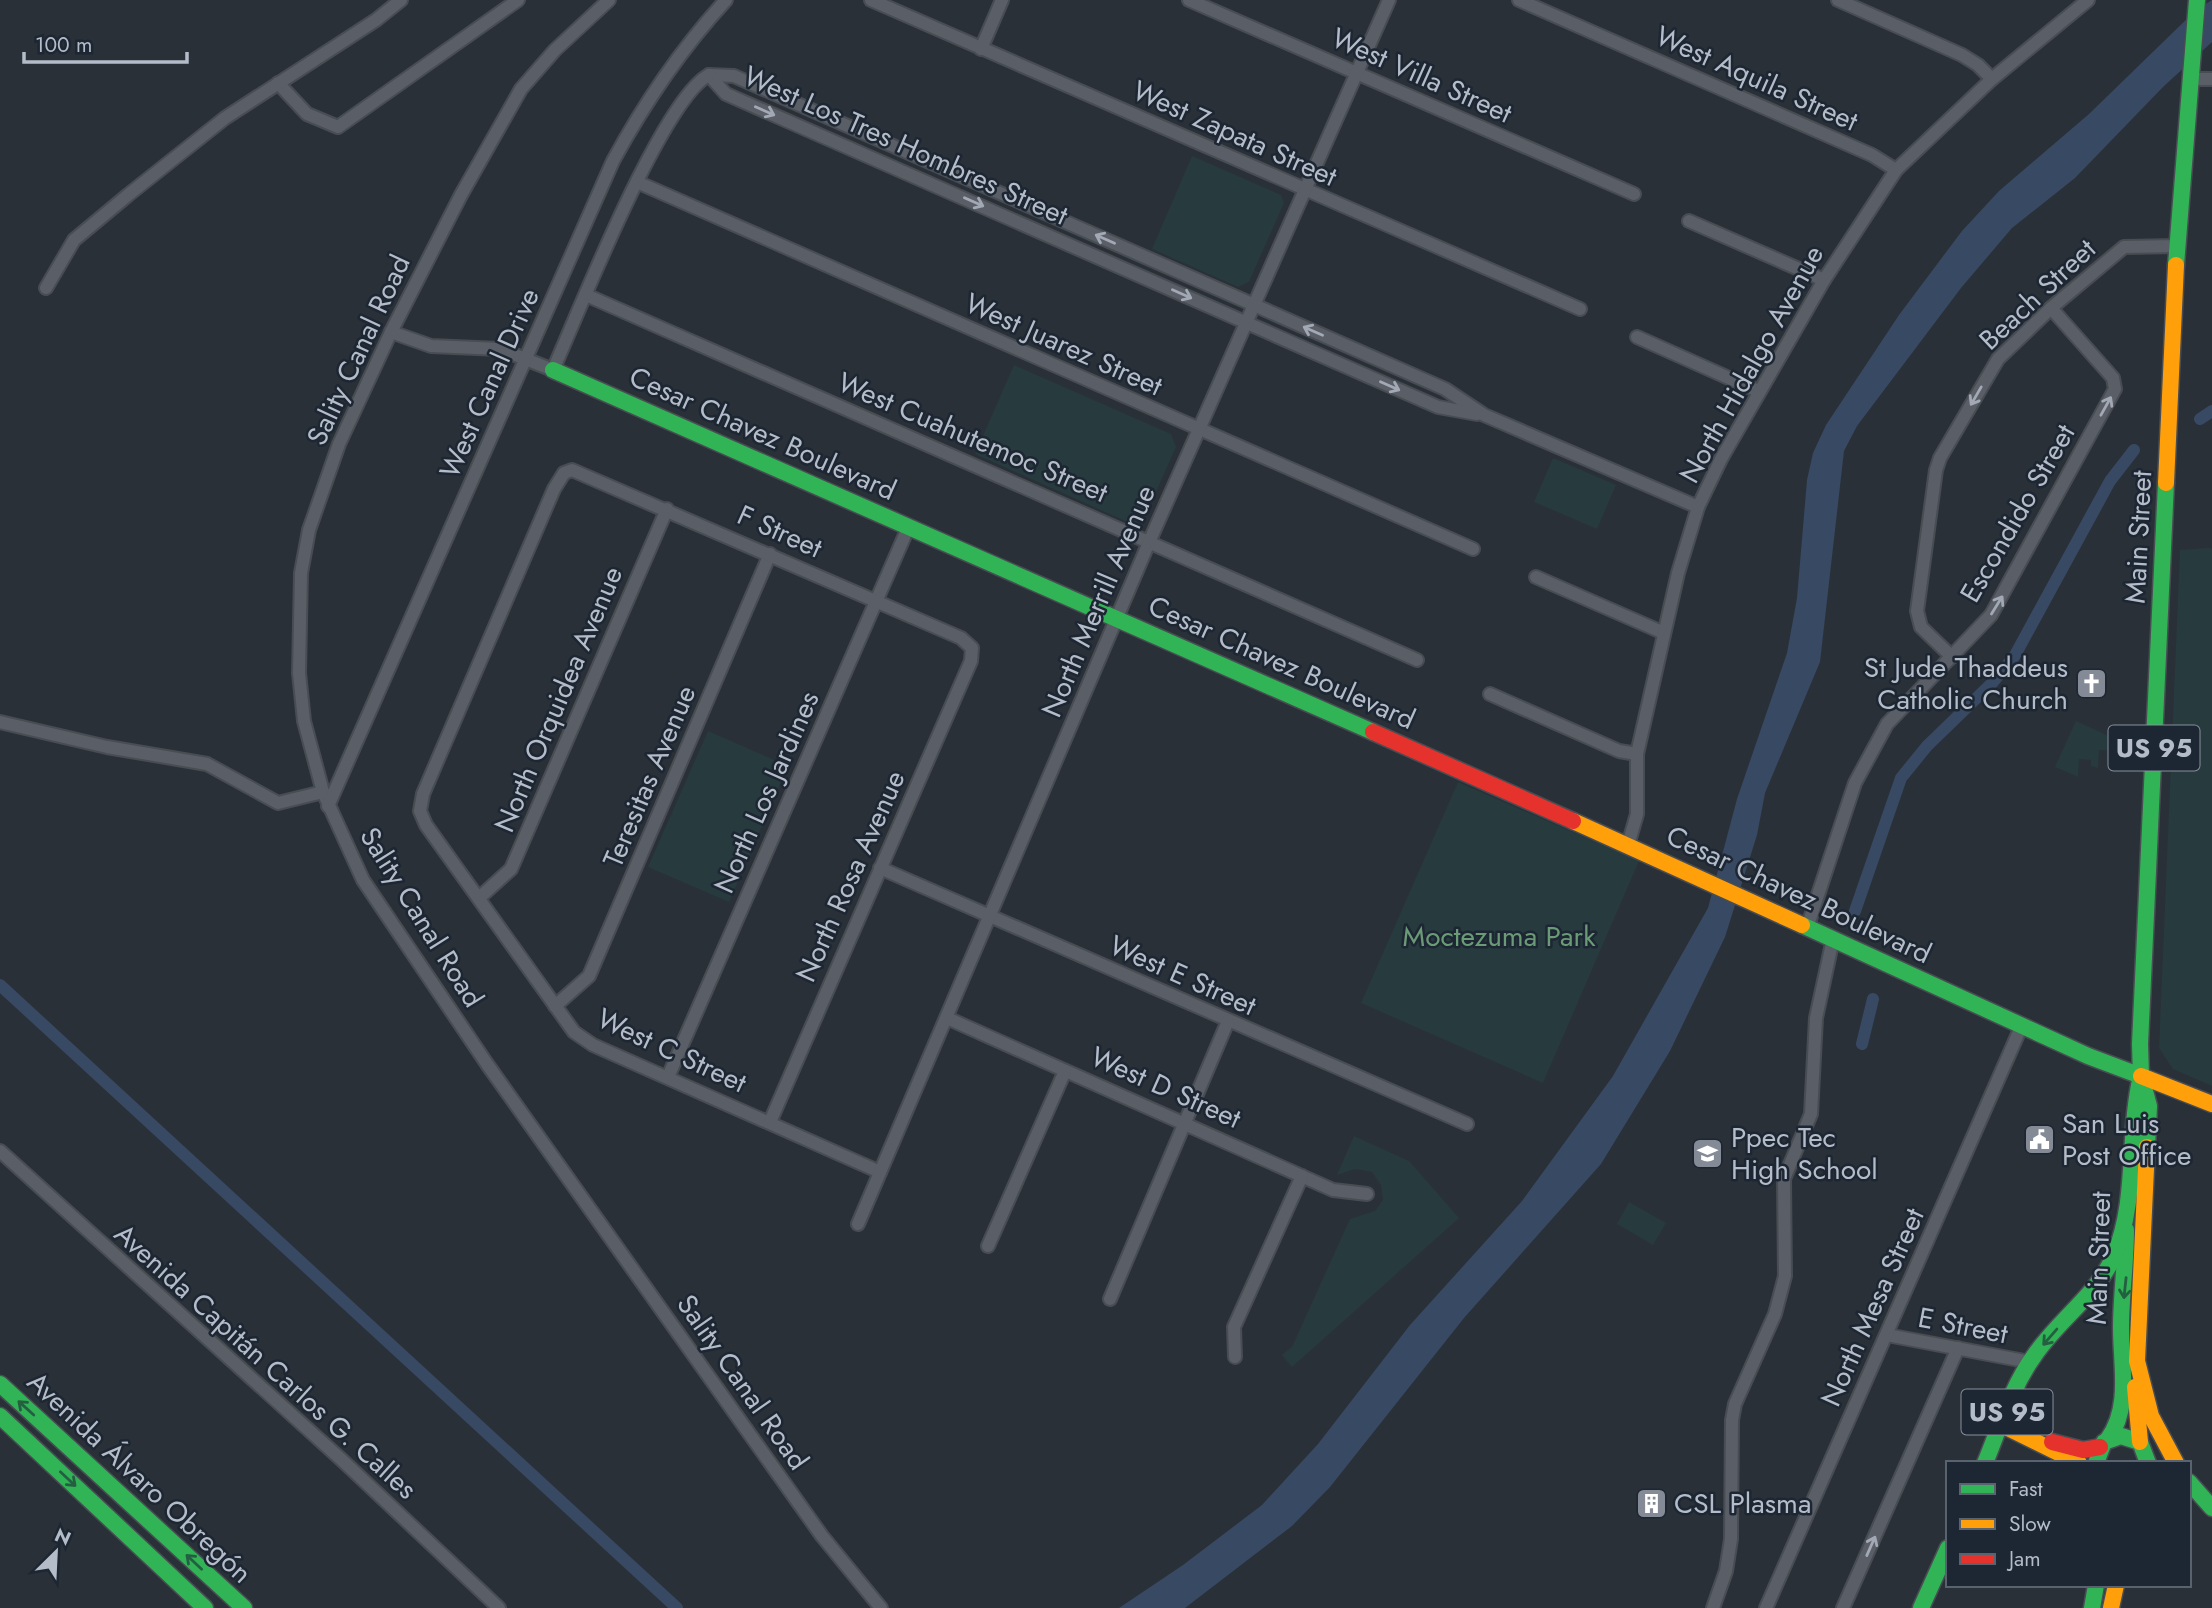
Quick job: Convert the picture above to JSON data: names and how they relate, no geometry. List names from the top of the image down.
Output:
{
  "streets": {
    "main road": [
      "Cesar Chavez Boulevard",
      "Main Street",
      "US 95",
      "Avenida Álvaro Obregón"
    ],
    "street": [
      "West Villa Street",
      "West Aquila Street",
      "West Zapata Street",
      "West Los Tres Hombres Street",
      "Beach Street",
      "West Juarez Street",
      "Sality Canal Road",
      "North Hidalgo Avenue",
      "West Canal Drive",
      "West Cuahutemoc Street",
      "Escondido Street",
      "F Street",
      "North Merrill Avenue",
      "North Orquidea Avenue",
      "Teresitas Avenue",
      "North Los Jardines",
      "North Rosa Avenue",
      "West E Street",
      "West C Street",
      "West D Street",
      "North Mesa Street",
      "E Street",
      "Avenida Capitán Carlos G. Calles"
    ]
  },
  "crossings": [
    ["West Villa Street", "North Merrill Avenue"],
    ["West Aquila Street", "North Hidalgo Avenue"],
    ["West Zapata Street", "North Merrill Avenue"],
    ["West Los Tres Hombres Street", "North Hidalgo Avenue"],
    ["West Los Tres Hombres Street", "West Canal Drive"],
    ["West Los Tres Hombres Street", "North Merrill Avenue"],
    ["Beach Street", "Escondido Street"],
    ["Beach Street", "Main Street"],
    ["West Juarez Street", "West Canal Drive"],
    ["West Juarez Street", "North Merrill Avenue"],
    ["Sality Canal Road", "West Canal Drive"],
    ["Sality Canal Road", "Cesar Chavez Boulevard"],
    ["North Hidalgo Avenue", "Cesar Chavez Boulevard"],
    ["West Canal Drive", "Cesar Chavez Boulevard"],
    ["West Canal Drive", "West Cuahutemoc Street"],
    ["Cesar Chavez Boulevard", "Escondido Street"],
    ["Cesar Chavez Boulevard", "Main Street"],
    ["Cesar Chavez Boulevard", "North Merrill Avenue"],
    ["Cesar Chavez Boulevard", "North Los Jardines"],
    ["Cesar Chavez Boulevard", "North Mesa Street"],
    ["West Cuahutemoc Street", "North Merrill Avenue"],
    ["F Street", "North Orquidea Avenue"],
    ["F Street", "Teresitas Avenue"],
    ["F Street", "North Los Jardines"],
    ["F Street", "North Rosa Avenue"],
    ["F Street", "West C Street"],
    ["Main Street", "US 95"],
    ["North Merrill Avenue", "West E Street"],
    ["North Merrill Avenue", "West C Street"],
    ["North Merrill Avenue", "West D Street"],
    ["North Orquidea Avenue", "West C Street"],
    ["US 95", "E Street"],
    ["Teresitas Avenue", "West C Street"],
    ["North Los Jardines", "West C Street"],
    ["North Rosa Avenue", "West E Street"],
    ["North Rosa Avenue", "West C Street"],
    ["North Mesa Street", "E Street"]
  ],
  "one_way": ["Beach Street", "Escondido Street"],
  "parks": ["Moctezuma Park"],
  "places": {
    "church": ["St Jude Thaddeus Catholic Church"],
    "public building": ["San Luis Post Office"],
    "school or university": ["Ppec Tec High School"],
    "building": ["CSL Plasma"]
  },
  "legend": ["Fast", "Slow", "Jam"],
  "scale_bar": "100 m",
  "north": "top right"
}
